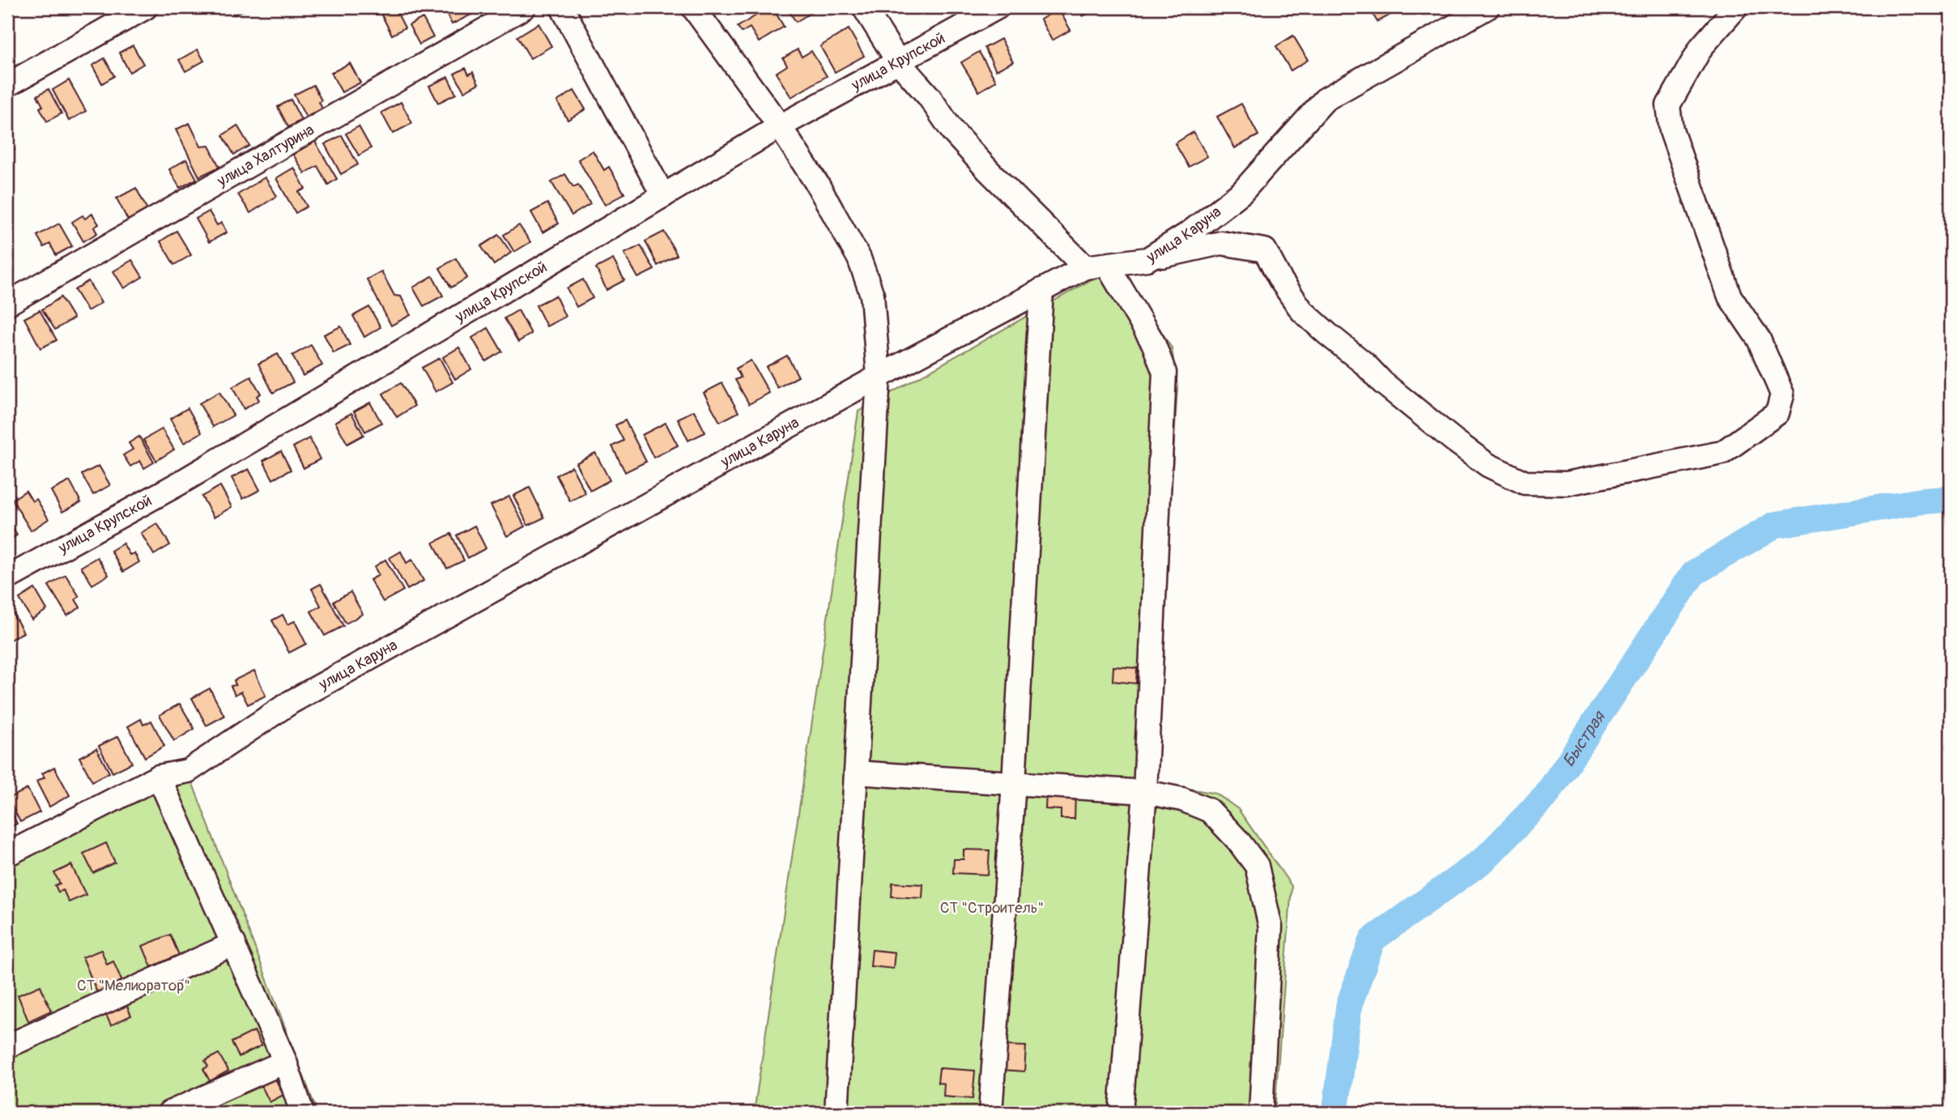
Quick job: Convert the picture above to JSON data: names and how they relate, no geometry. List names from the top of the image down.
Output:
{
  "streets": {
    "street": ["улица Крупской", "улица Халтурина", "улица Каруна"]
  },
  "water": ["Быстрая"],
  "parks": ["СТ \"Строитель\"", "СТ \"Мелиоратор\""]
}
